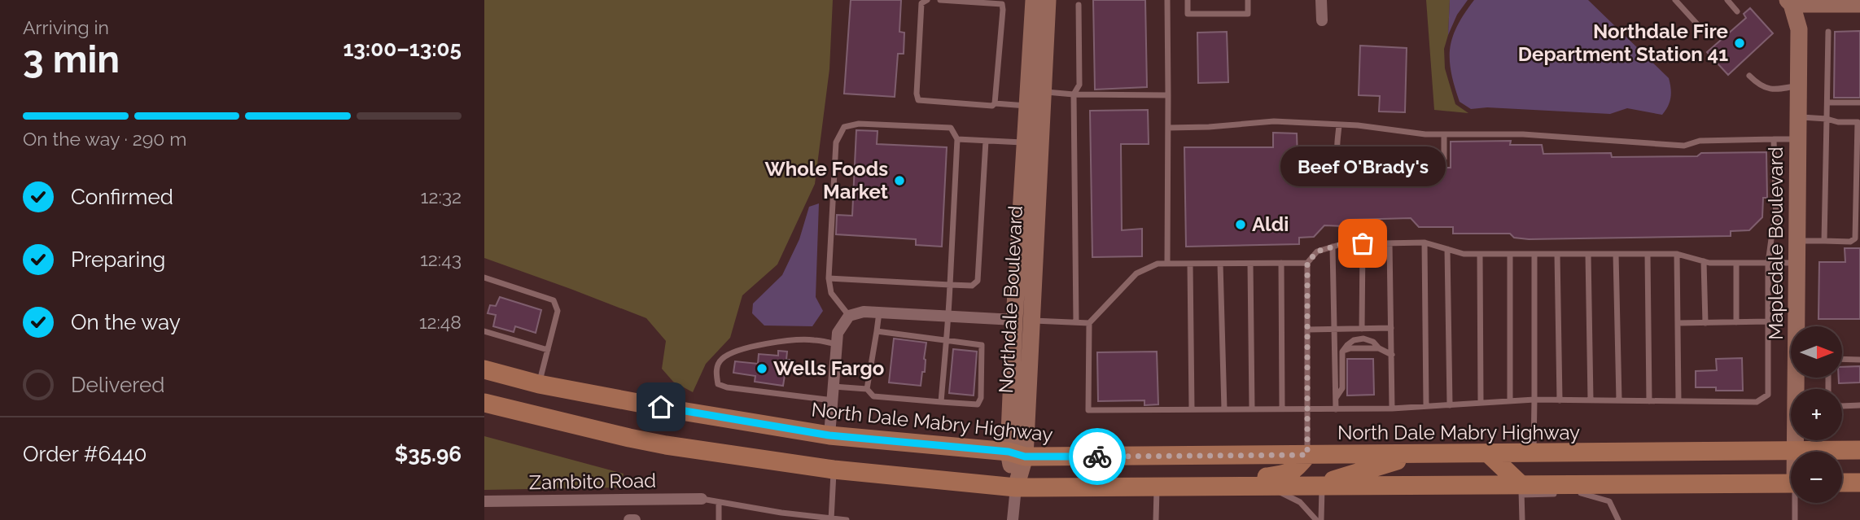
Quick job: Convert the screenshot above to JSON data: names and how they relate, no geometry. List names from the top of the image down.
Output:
{
  "streets": {
    "main road": ["North Dale Mabry Highway"],
    "street": ["Mapledale Boulevard", "Northdale Boulevard", "Zambito Road"]
  },
  "crossings": [
    ["Mapledale Boulevard", "North Dale Mabry Highway"],
    ["Northdale Boulevard", "North Dale Mabry Highway"]
  ],
  "places": [
    "Northdale Fire Department Station 41",
    "Whole Foods Market",
    "Aldi",
    "Beef O'Brady's",
    "Wells Fargo"
  ],
  "north": "right",
  "page": {
    "heading": ["3 min", "Arriving in", "13:00–13:05"],
    "panel": ["Order #6440", "$35.96"],
    "bar": "On the way · 290 m",
    "bubble": "Beef O'Brady's",
    "list": [
      ["Confirmed", "12:32"],
      ["Preparing", "12:43"],
      ["On the way", "12:48"],
      "Delivered"
    ],
    "map_buttons": ["+", "−"]
  }
}
